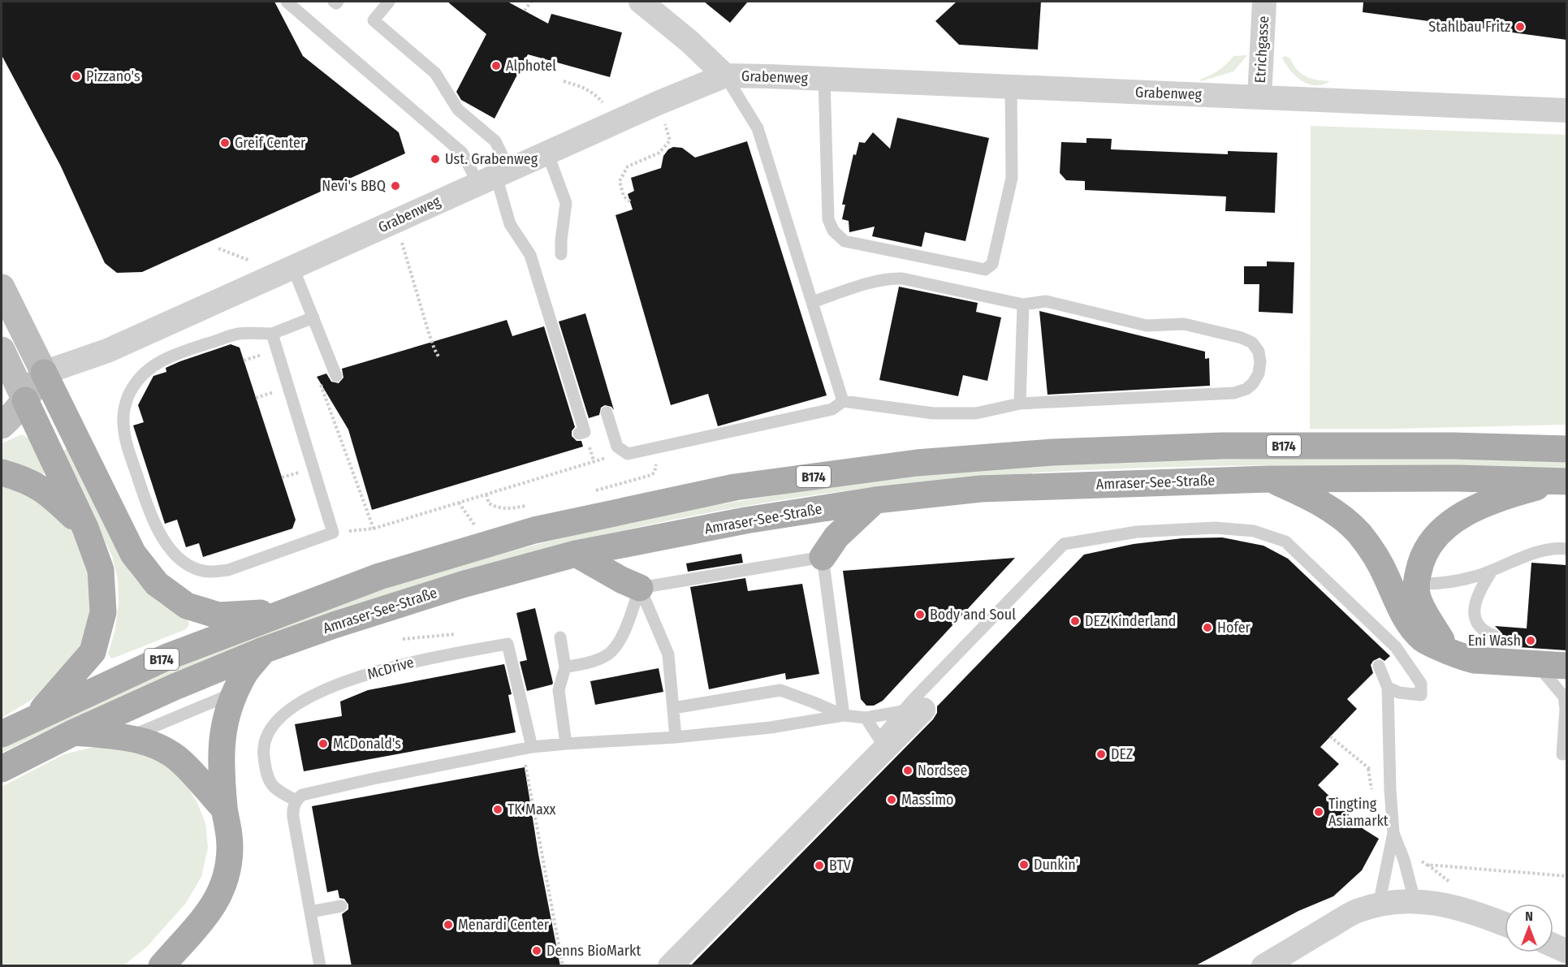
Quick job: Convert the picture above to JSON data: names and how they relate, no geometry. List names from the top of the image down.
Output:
{
  "streets": {
    "main road": ["B174", "Amraser-See-Straße"],
    "street": ["Etrichgasse", "Grabenweg"],
    "lane": ["McDrive"]
  },
  "crossings": [
    ["Etrichgasse", "Grabenweg"]
  ],
  "places": [
    "Stahlbau Fritz",
    "Alphotel",
    "Pizzano's",
    "Greif Center",
    "Ust. Grabenweg",
    "Nevi's BBQ",
    "Body and Soul",
    "DEZ Kinderland",
    "Hofer",
    "Eni Wash",
    "McDonald's",
    "DEZ",
    "Nordsee",
    "Massimo",
    "TK Maxx",
    "Tingting Asiamarkt",
    "Dunkin'",
    "BTV",
    "Menardi Center",
    "Denns BioMarkt"
  ],
  "north": "top"
}
